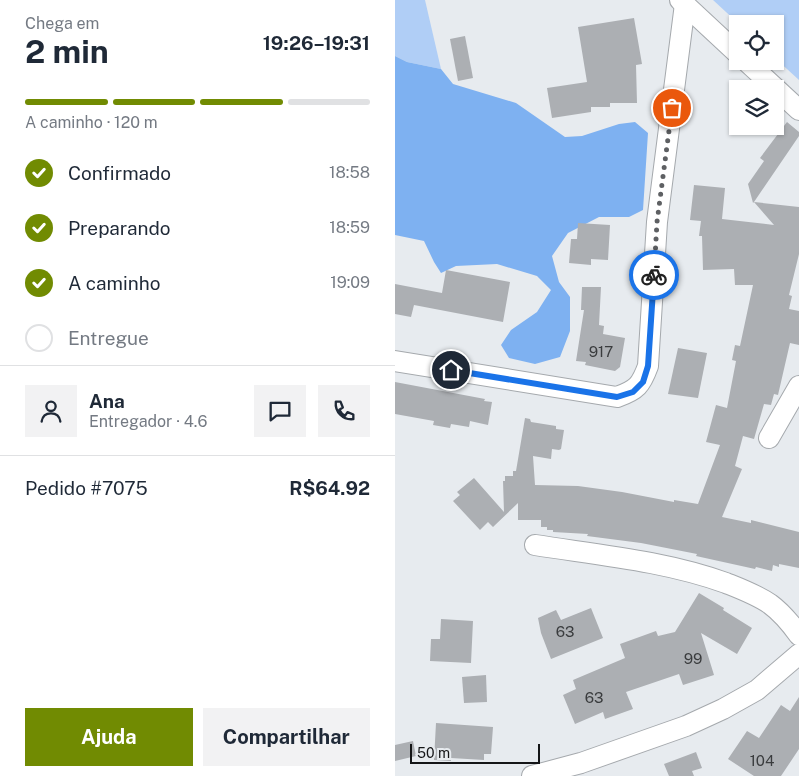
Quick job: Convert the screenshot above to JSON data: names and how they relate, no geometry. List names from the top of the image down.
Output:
{
  "house_numbers": [
    "917",
    "63",
    "99",
    "63",
    "104"
  ],
  "scale_bar": "50 m",
  "page": {
    "heading": ["2 min", "Chega em", "19:26–19:31"],
    "panel": [
      "Ana",
      "Entregador · 4.6",
      "Pedido #7075",
      "R$64.92"
    ],
    "bar": "A caminho · 120 m",
    "list": [
      ["Confirmado", "18:58"],
      ["Preparando", "18:59"],
      ["A caminho", "19:09"],
      "Entregue"
    ],
    "buttons": ["Ajuda", "Compartilhar"],
    "scale": "50 m"
  }
}
